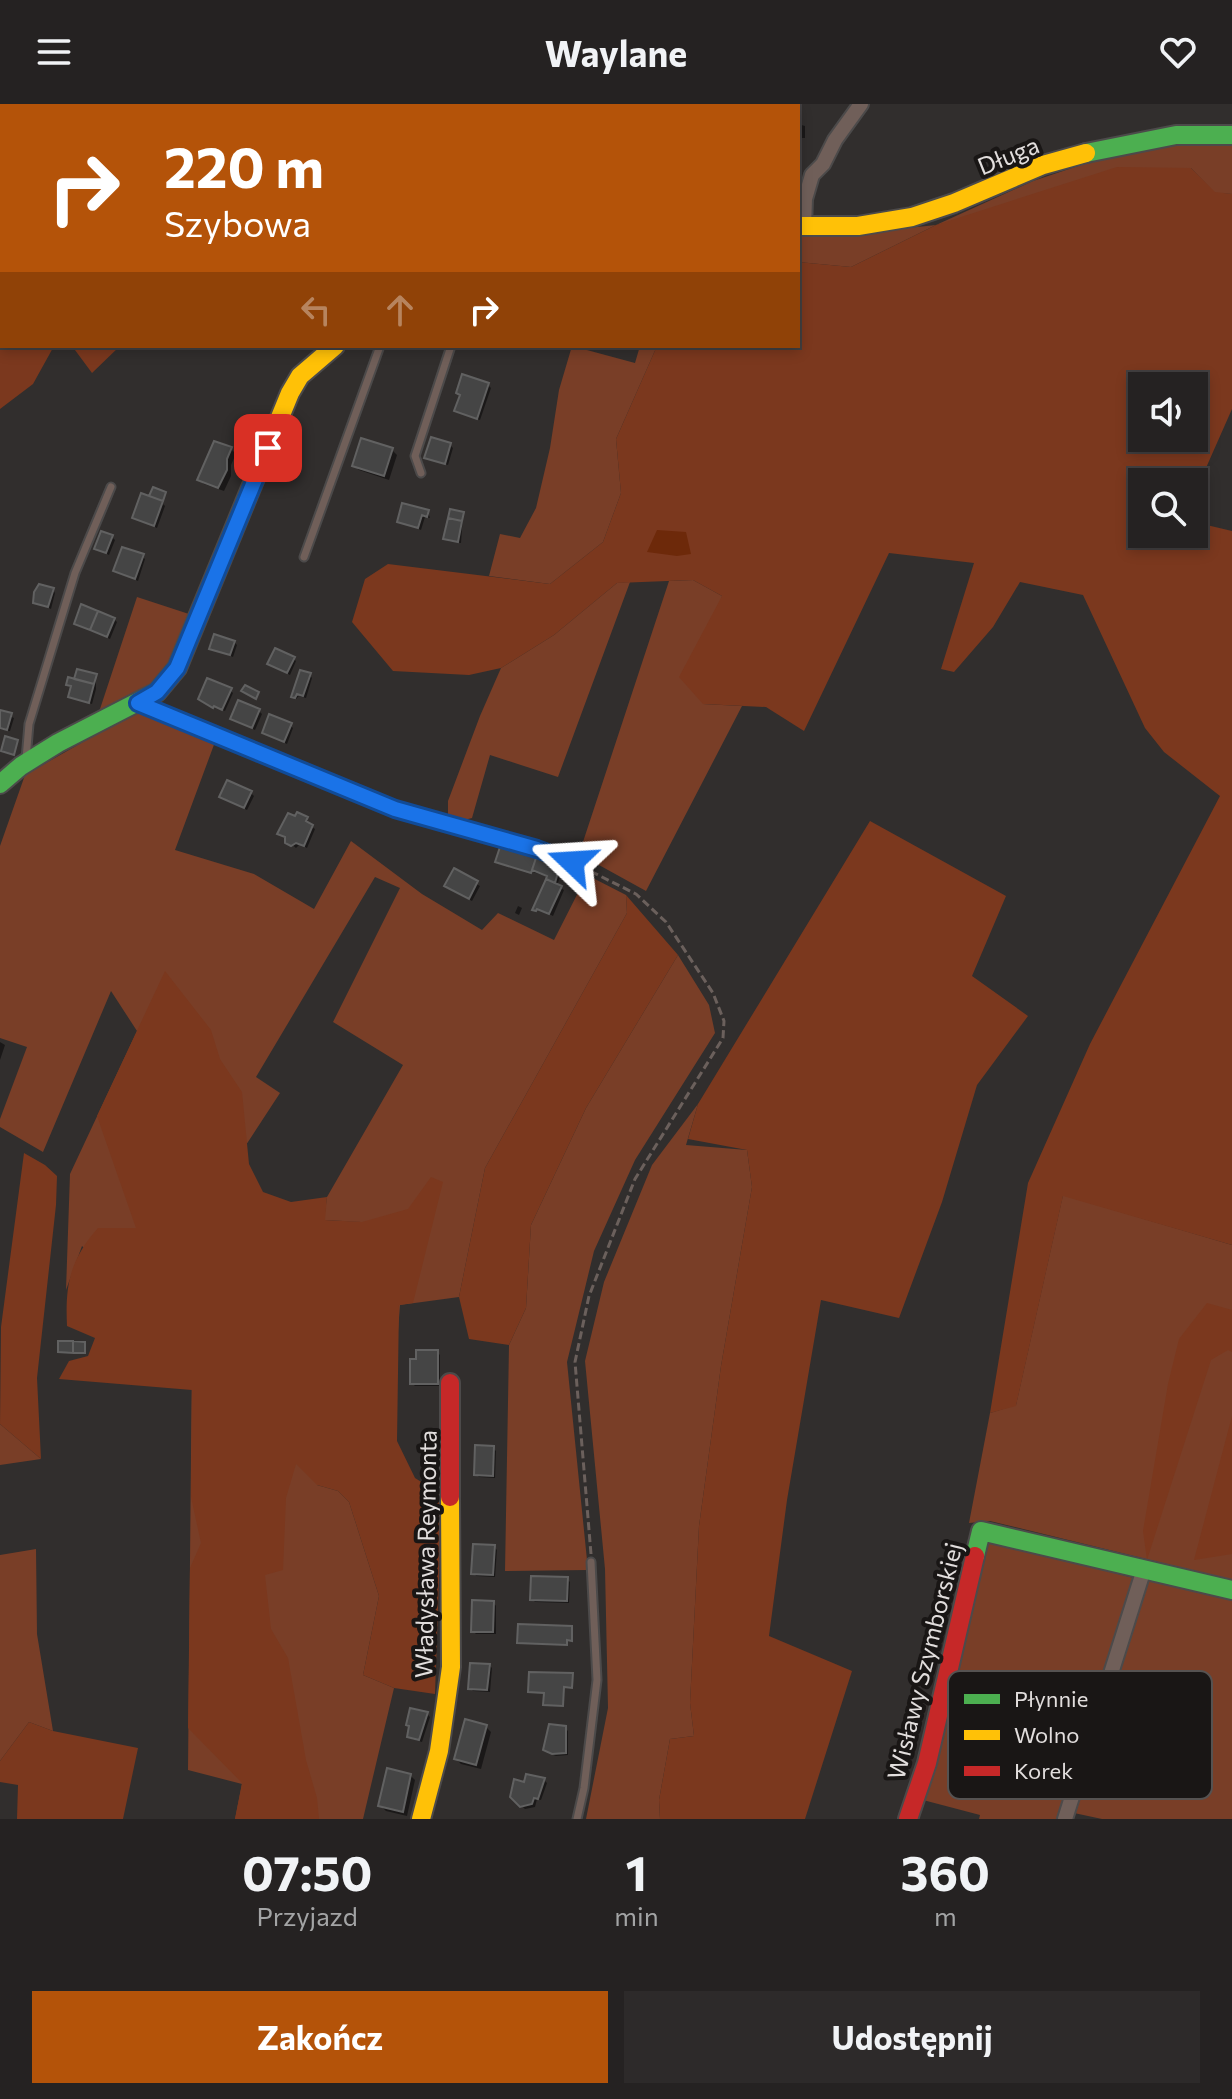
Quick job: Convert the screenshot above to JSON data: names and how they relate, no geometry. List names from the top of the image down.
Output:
{
  "streets": {
    "street": ["Długa", "Władysława Reymonta", "Wisławy Szymborskiej"]
  },
  "legend": ["Płynnie", "Wolno", "Korek"],
  "page": {
    "header": "Waylane",
    "turn": ["220 m", "Szybowa"],
    "eta": [
      "07:50",
      "Przyjazd",
      "1",
      "min",
      "360",
      "m"
    ],
    "buttons": ["Zakończ", "Udostępnij"]
  }
}
